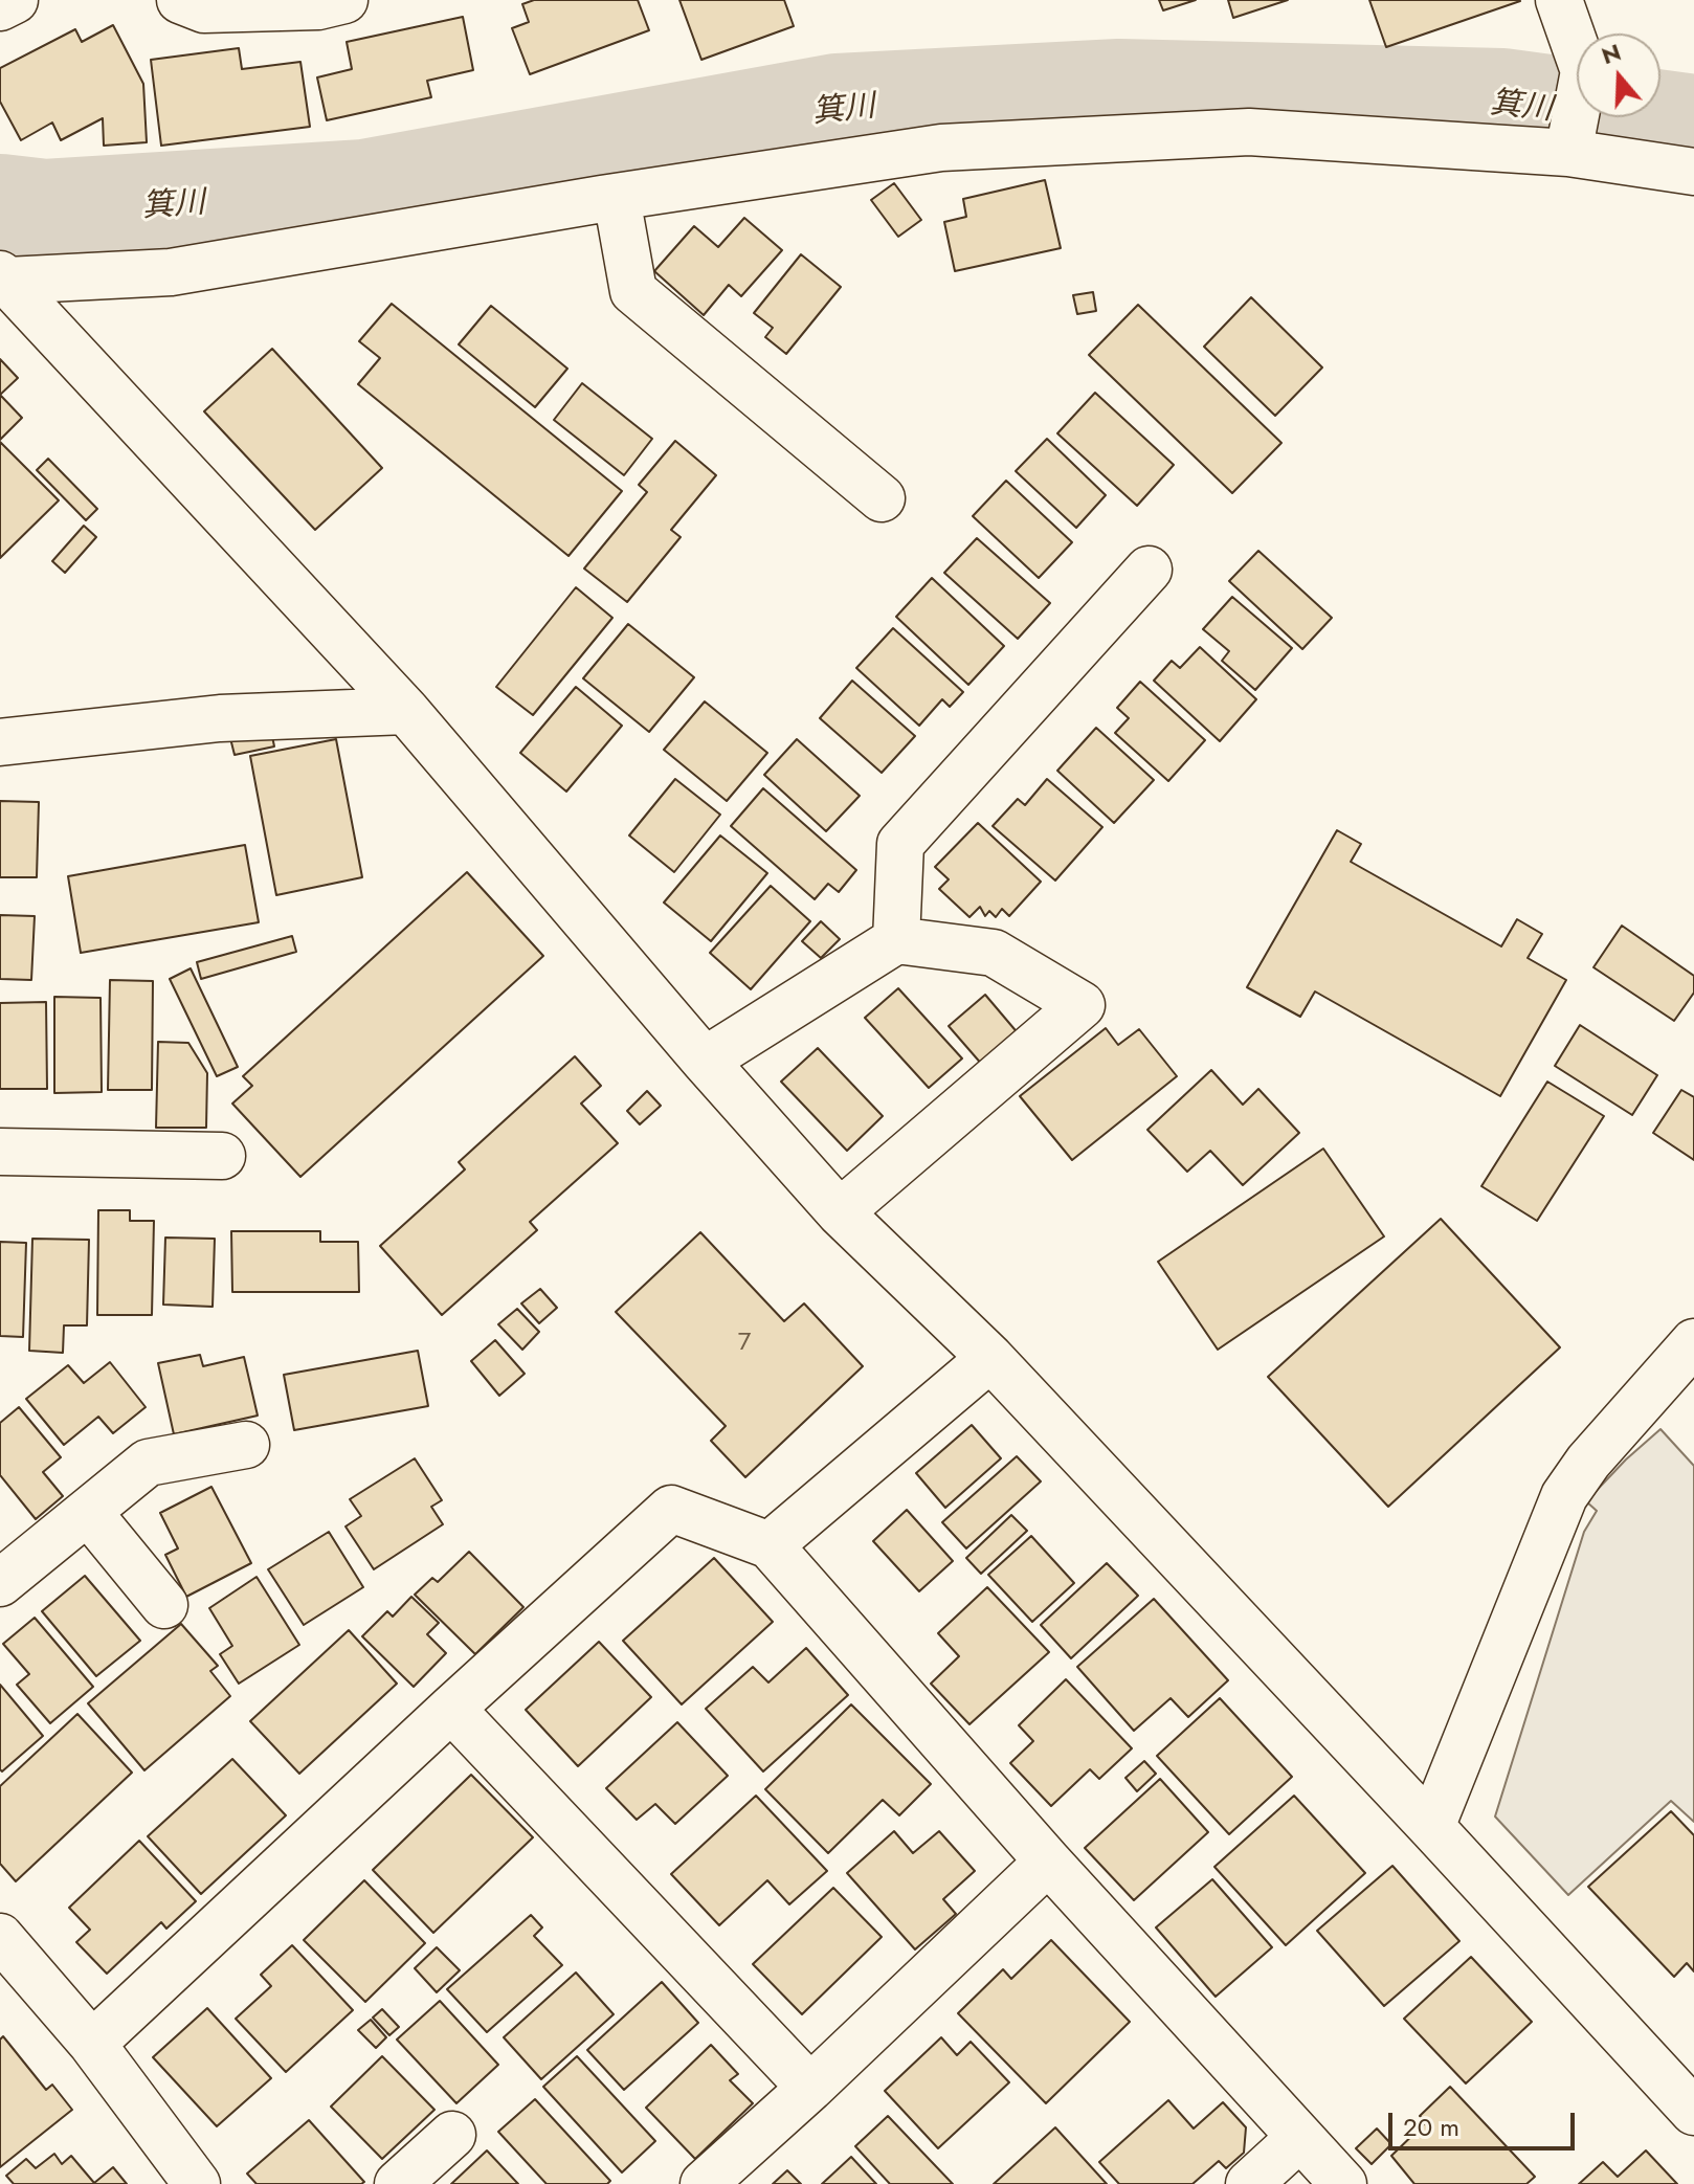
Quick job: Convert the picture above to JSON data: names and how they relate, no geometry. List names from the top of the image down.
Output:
{
  "water": ["箕川"],
  "house_numbers": ["7"],
  "scale_bar": "20 m",
  "north": "top"
}
